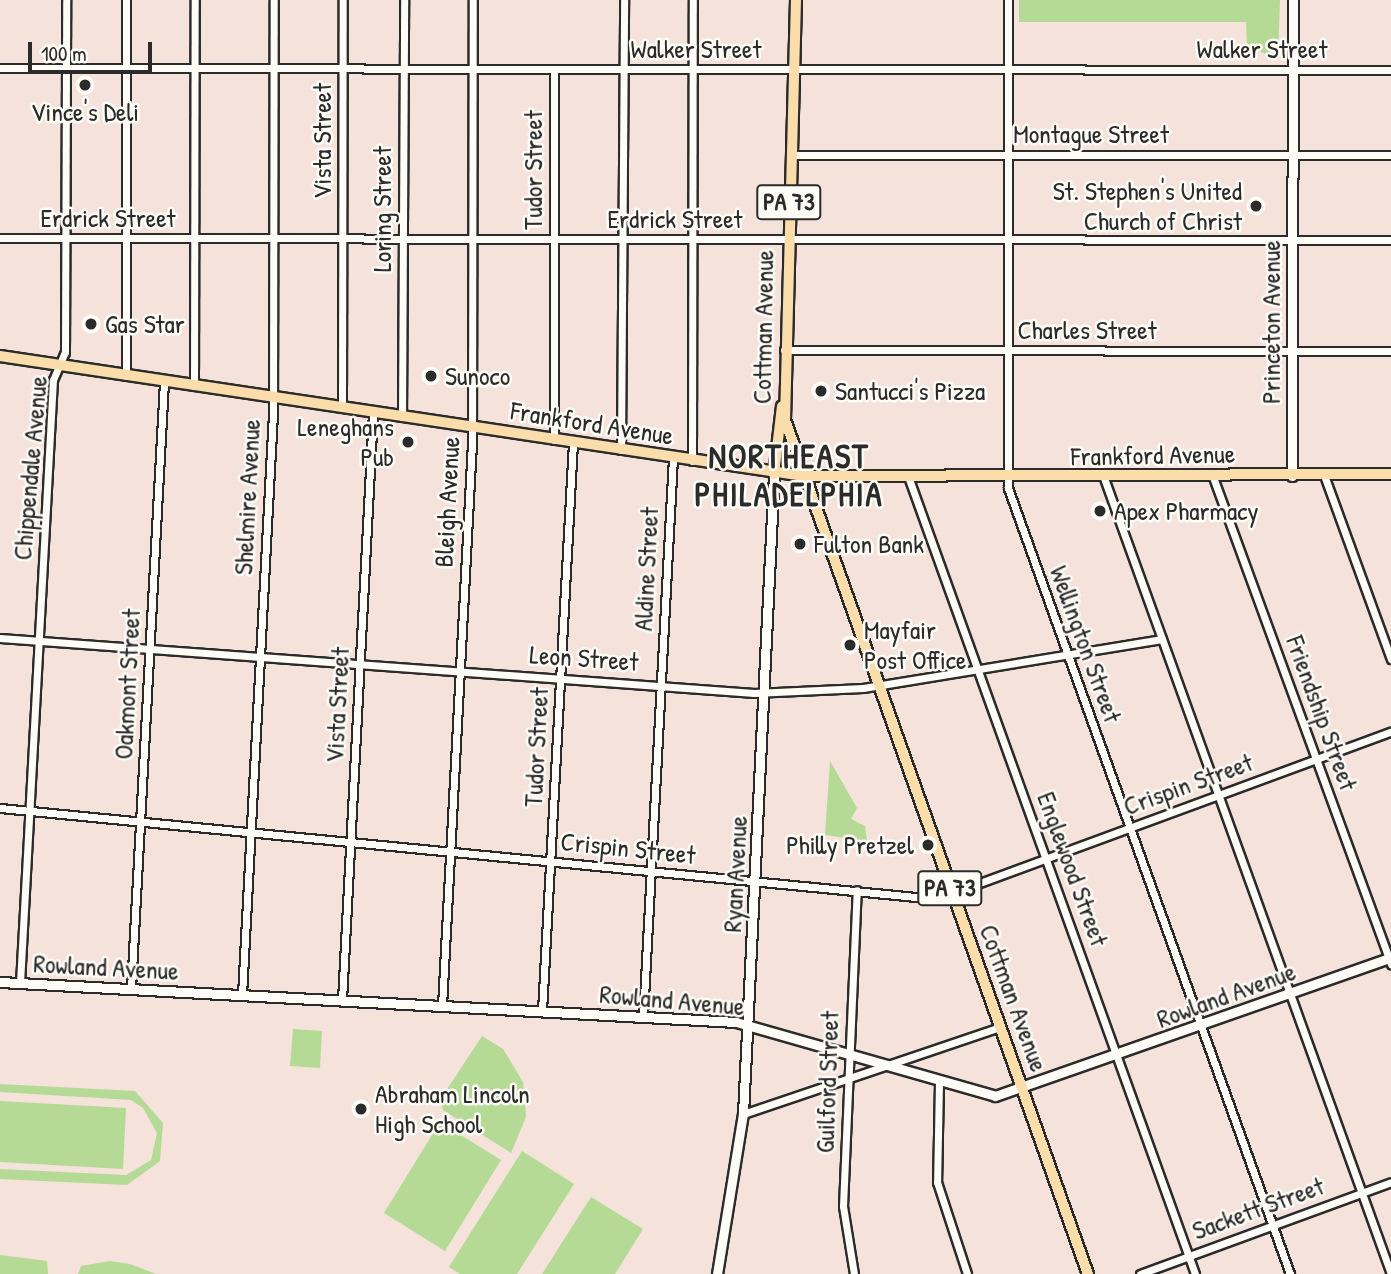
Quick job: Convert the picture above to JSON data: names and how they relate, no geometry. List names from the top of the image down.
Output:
{
  "streets": {
    "main road": ["PA 73", "Cottman Avenue", "Frankford Avenue"],
    "street": [
      "Walker Street",
      "Montague Street",
      "Vista Street",
      "Tudor Street",
      "Loring Street",
      "Erdrick Street",
      "Princeton Avenue",
      "Charles Street",
      "Chippendale Avenue",
      "Shelmire Avenue",
      "Bleigh Avenue",
      "Aldine Street",
      "Wellington Street",
      "Leon Street",
      "Oakmont Street",
      "Friendship Street",
      "Crispin Street",
      "Englewood Street",
      "Ryan Avenue",
      "Rowland Avenue",
      "Guilford Street",
      "Sackett Street"
    ]
  },
  "crossings": [
    ["Walker Street", "Vista Street"],
    ["Walker Street", "Tudor Street"],
    ["Walker Street", "Loring Street"],
    ["Walker Street", "Princeton Avenue"],
    ["Walker Street", "Cottman Avenue"],
    ["Walker Street", "Chippendale Avenue"],
    ["Walker Street", "Shelmire Avenue"],
    ["Walker Street", "Bleigh Avenue"],
    ["Walker Street", "Wellington Street"],
    ["Montague Street", "Princeton Avenue"],
    ["Montague Street", "Cottman Avenue"],
    ["Montague Street", "Wellington Street"],
    ["Vista Street", "Erdrick Street"],
    ["Vista Street", "Frankford Avenue"],
    ["Vista Street", "Leon Street"],
    ["Vista Street", "Crispin Street"],
    ["Vista Street", "Rowland Avenue"],
    ["Tudor Street", "Erdrick Street"],
    ["Tudor Street", "Frankford Avenue"],
    ["Tudor Street", "Leon Street"],
    ["Tudor Street", "Crispin Street"],
    ["Tudor Street", "Rowland Avenue"],
    ["Loring Street", "Erdrick Street"],
    ["Loring Street", "Frankford Avenue"],
    ["Erdrick Street", "Princeton Avenue"],
    ["Erdrick Street", "Cottman Avenue"],
    ["Erdrick Street", "Chippendale Avenue"],
    ["Erdrick Street", "Shelmire Avenue"],
    ["Erdrick Street", "Bleigh Avenue"],
    ["Erdrick Street", "Wellington Street"],
    ["Princeton Avenue", "Charles Street"],
    ["Princeton Avenue", "Frankford Avenue"],
    ["Cottman Avenue", "Charles Street"],
    ["Cottman Avenue", "Frankford Avenue"],
    ["Cottman Avenue", "Leon Street"],
    ["Cottman Avenue", "Crispin Street"],
    ["Cottman Avenue", "Rowland Avenue"],
    ["Charles Street", "Wellington Street"],
    ["Frankford Avenue", "Chippendale Avenue"],
    ["Frankford Avenue", "Shelmire Avenue"],
    ["Frankford Avenue", "Bleigh Avenue"],
    ["Frankford Avenue", "Aldine Street"],
    ["Frankford Avenue", "Wellington Street"],
    ["Frankford Avenue", "Oakmont Street"],
    ["Frankford Avenue", "Friendship Street"],
    ["Frankford Avenue", "Englewood Street"],
    ["Frankford Avenue", "Ryan Avenue"],
    ["Chippendale Avenue", "Leon Street"],
    ["Chippendale Avenue", "Crispin Street"],
    ["Chippendale Avenue", "Rowland Avenue"],
    ["Shelmire Avenue", "Leon Street"],
    ["Shelmire Avenue", "Crispin Street"],
    ["Shelmire Avenue", "Rowland Avenue"],
    ["Bleigh Avenue", "Leon Street"],
    ["Bleigh Avenue", "Crispin Street"],
    ["Bleigh Avenue", "Rowland Avenue"],
    ["Aldine Street", "Leon Street"],
    ["Aldine Street", "Crispin Street"],
    ["Aldine Street", "Rowland Avenue"],
    ["Wellington Street", "Leon Street"],
    ["Wellington Street", "Crispin Street"],
    ["Wellington Street", "Rowland Avenue"],
    ["Wellington Street", "Sackett Street"],
    ["Leon Street", "Oakmont Street"],
    ["Leon Street", "Englewood Street"],
    ["Leon Street", "Ryan Avenue"],
    ["Oakmont Street", "Crispin Street"],
    ["Oakmont Street", "Rowland Avenue"],
    ["Friendship Street", "Crispin Street"],
    ["Friendship Street", "Rowland Avenue"],
    ["Crispin Street", "Englewood Street"],
    ["Crispin Street", "Ryan Avenue"],
    ["Crispin Street", "Guilford Street"],
    ["Englewood Street", "Rowland Avenue"],
    ["Englewood Street", "Sackett Street"],
    ["Ryan Avenue", "Rowland Avenue"],
    ["Rowland Avenue", "Guilford Street"]
  ],
  "districts": ["NORTHEAST PHILADELPHIA"],
  "places": [
    "Vince's Deli",
    "St. Stephen's United Church of Christ",
    "Gas Star",
    "Sunoco",
    "Santucci's Pizza",
    "Leneghans Pub",
    "Apex Pharmacy",
    "Fulton Bank",
    "Mayfair Post Office",
    "Philly Pretzel",
    "Abraham Lincoln High School"
  ],
  "scale_bar": "100 m"
}
